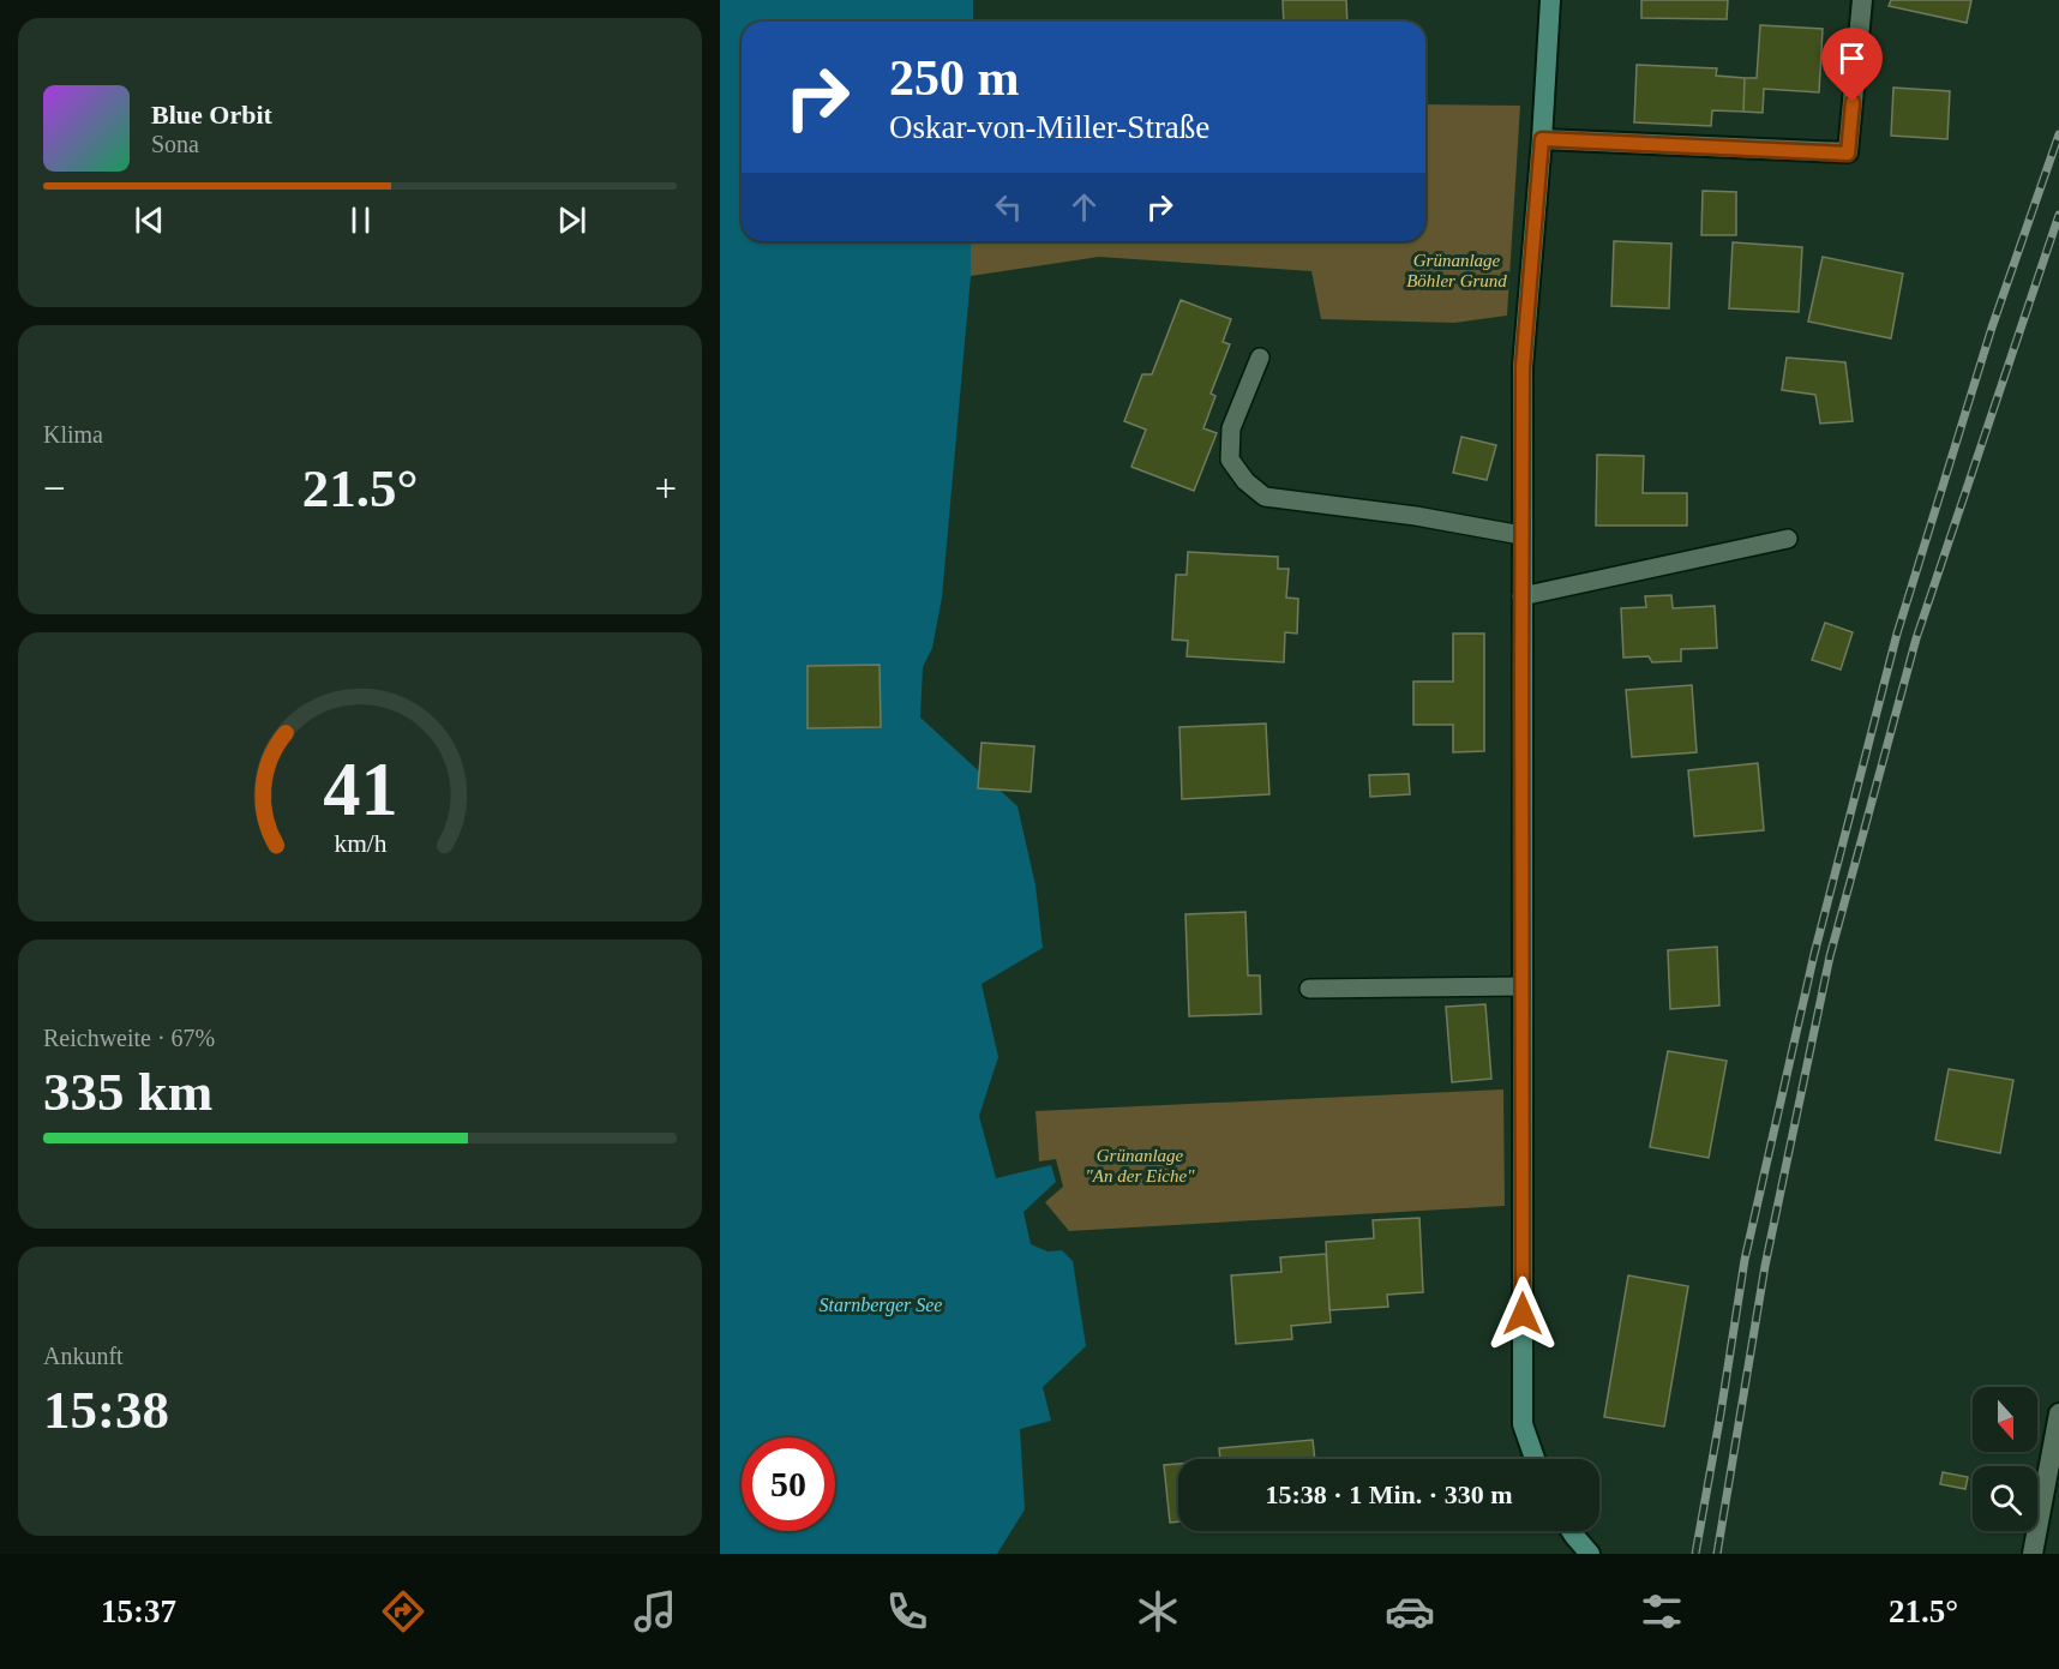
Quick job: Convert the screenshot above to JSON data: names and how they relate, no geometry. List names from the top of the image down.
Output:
{
  "water": ["Starnberger See"],
  "parks": ["Grünanlage Böhler Grund", "Grünanlage \"An der Eiche\""],
  "north": "bottom",
  "page": {
    "turn": ["250 m", "Oskar-von-Miller-Straße"],
    "song": ["Blue Orbit", "Sona"],
    "tile": [
      "Klima",
      ["Reichweite · 67%", "335 km"],
      ["Ankunft", "15:38"]
    ],
    "heat": ["−", "21.5°", "+"],
    "limit": "50",
    "trip": "15:38 · 1 Min. · 330 m",
    "tabs": ["15:37", "21.5°"],
    "gauge": ["41", "km/h"]
  }
}
